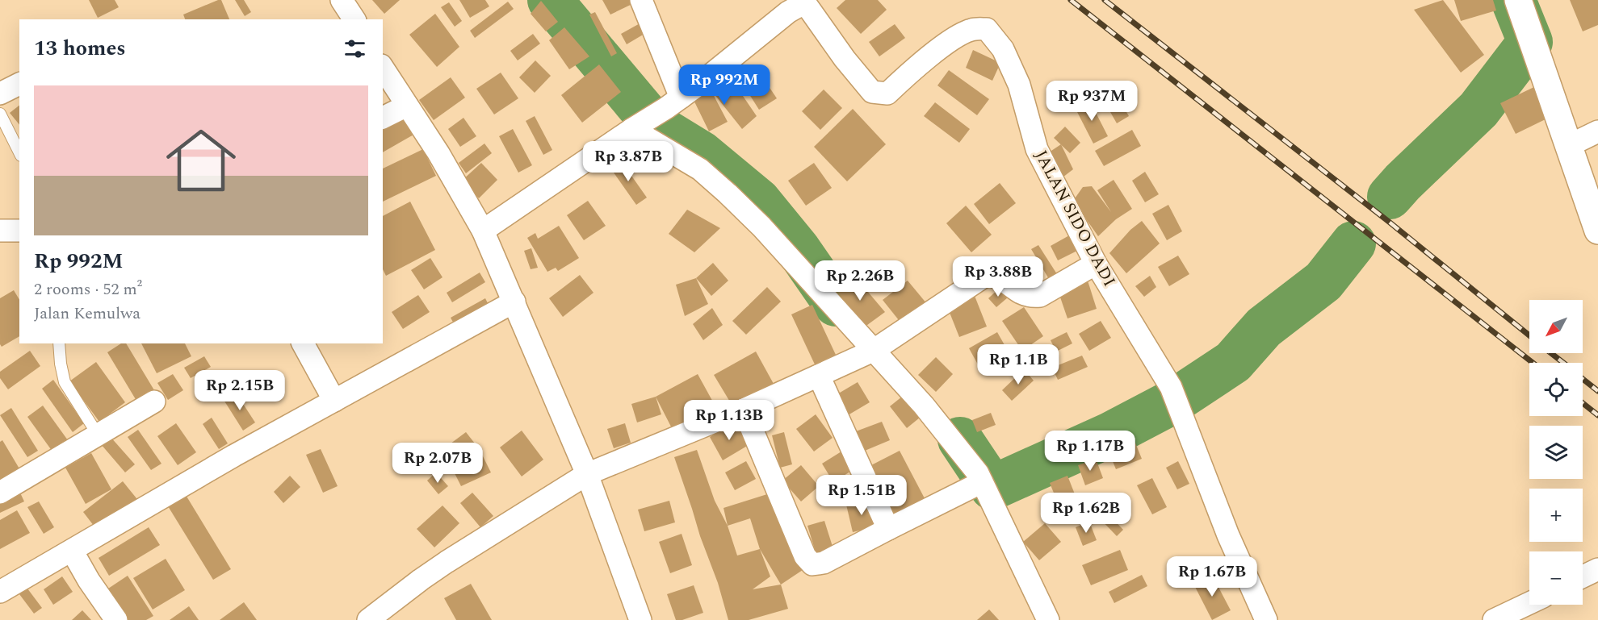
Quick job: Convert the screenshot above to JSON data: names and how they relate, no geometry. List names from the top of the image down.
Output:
{
  "streets": {
    "street": ["JALAN SIDO DADI"]
  },
  "north": "bottom left",
  "page": {
    "heading": "13 homes",
    "price": [
      "Rp 992M",
      "Rp 937M",
      "Rp 3.87B",
      "Rp 3.88B",
      "Rp 2.26B",
      "Rp 1.1B",
      "Rp 2.15B",
      "Rp 1.13B",
      "Rp 1.17B",
      "Rp 2.07B",
      "Rp 1.51B",
      "Rp 1.62B",
      "Rp 1.67B"
    ],
    "list": [
      {
        "name": "Rp 992M",
        "note": "2 rooms · 52 m² · Jalan Kemulwa"
      }
    ],
    "map_buttons": ["+", "−"]
  }
}
